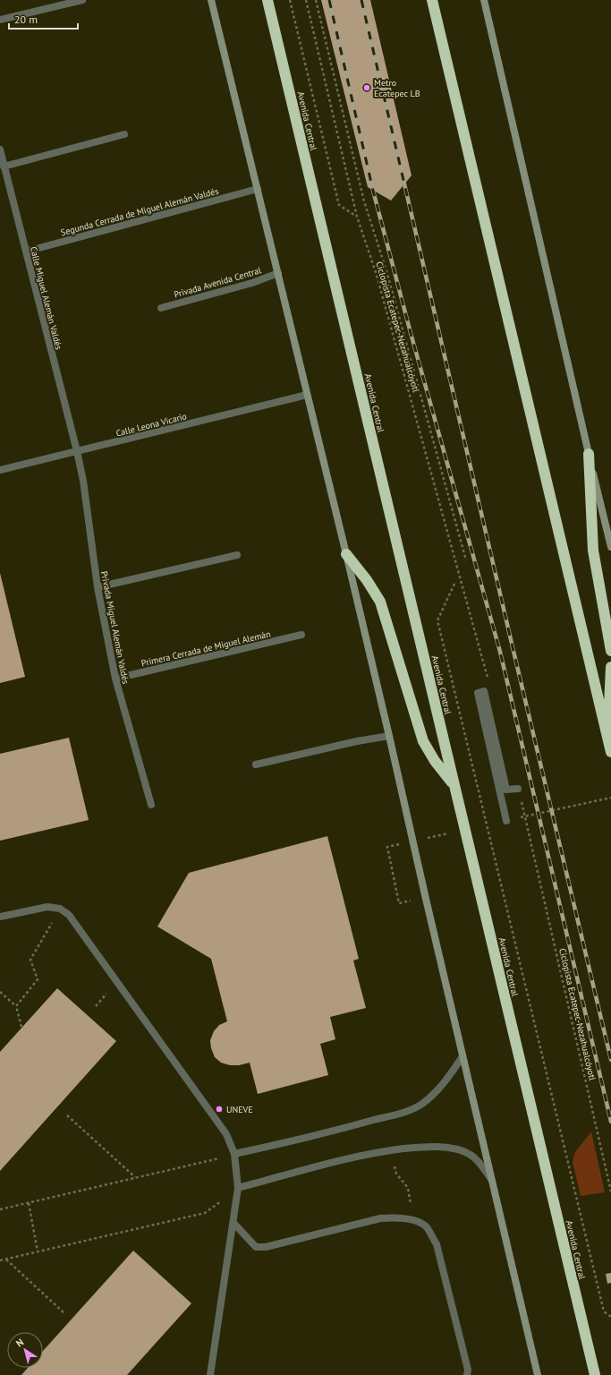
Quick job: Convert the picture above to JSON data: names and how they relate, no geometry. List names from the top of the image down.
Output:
{
  "streets": {
    "highway": ["Avenida Central"],
    "street": [
      "Segunda Cerrada de Miguel Alemán Valdés",
      "Privada Avenida Central",
      "Calle Miguel Alemán Valdés",
      "Calle Leona Vicario",
      "Privada Miguel Alemán Valdés",
      "Primera Cerrada de Miguel Alemán"
    ],
    "path": ["Ciclopista Ecatepec-Nezahualcóyotl"]
  },
  "crossings": [
    ["Segunda Cerrada de Miguel Alemán Valdés", "Calle Miguel Alemán Valdés"],
    ["Calle Miguel Alemán Valdés", "Calle Leona Vicario"],
    ["Calle Miguel Alemán Valdés", "Privada Miguel Alemán Valdés"],
    ["Calle Leona Vicario", "Privada Miguel Alemán Valdés"],
    ["Privada Miguel Alemán Valdés", "Primera Cerrada de Miguel Alemán"]
  ],
  "places": ["Metro Ecatepec LB", "UNEVE"],
  "scale_bar": "20 m",
  "north": "top left"
}
